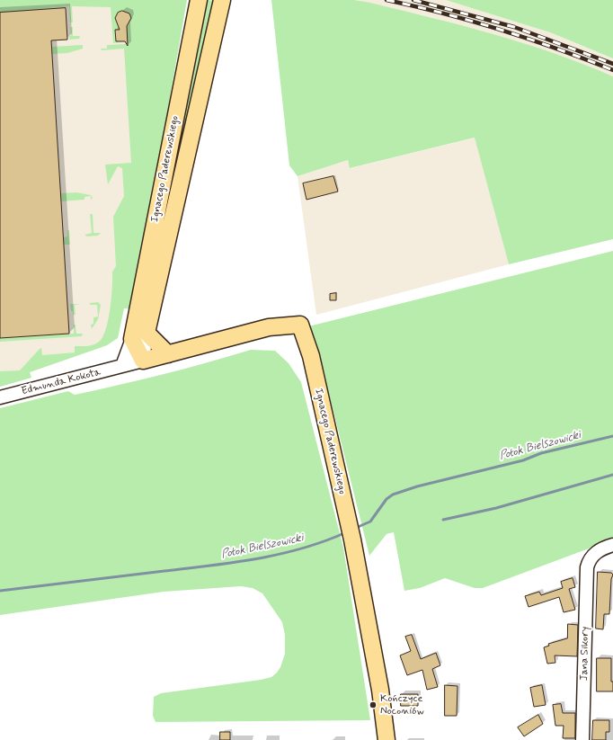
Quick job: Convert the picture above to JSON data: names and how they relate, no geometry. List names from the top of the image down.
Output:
{
  "streets": {
    "main road": ["Ignacego Paderewskiego"],
    "street": ["Edmunda Kokota", "Jana Sikory"]
  },
  "crossings": [
    ["Ignacego Paderewskiego", "Edmunda Kokota"]
  ],
  "water": ["Potok Bielszowicki"],
  "places": ["Kończyce Noconiów"]
}
